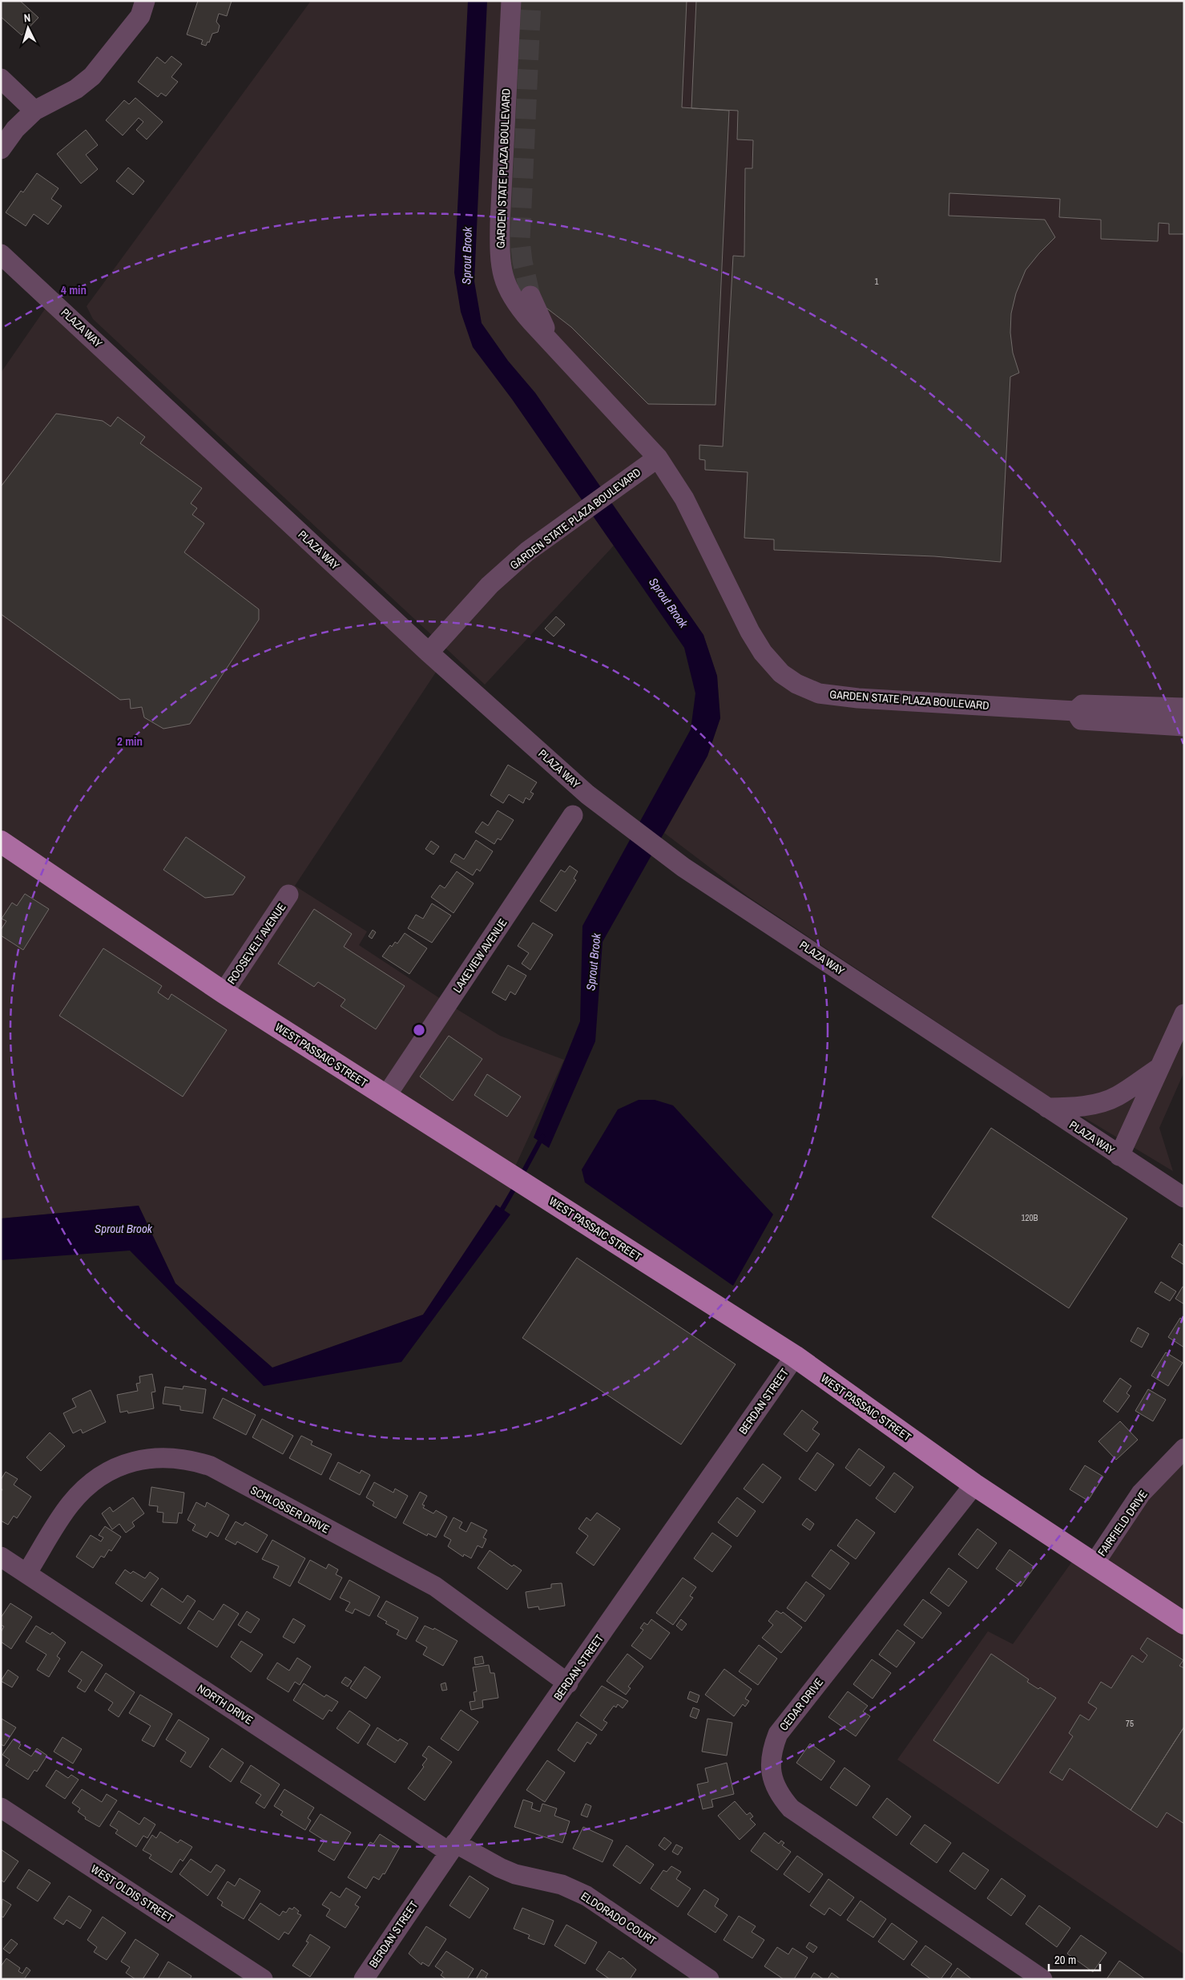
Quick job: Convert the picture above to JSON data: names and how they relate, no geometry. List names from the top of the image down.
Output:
{
  "streets": {
    "main road": ["WEST PASSAIC STREET"],
    "street": [
      "GARDEN STATE PLAZA BOULEVARD",
      "PLAZA WAY",
      "ROOSEVELT AVENUE",
      "LAKEVIEW AVENUE",
      "BERDAN STREET",
      "SCHLOSSER DRIVE",
      "FAIRFIELD DRIVE",
      "NORTH DRIVE",
      "CEDAR DRIVE",
      "WEST OLDIS STREET",
      "ELDORADO COURT"
    ]
  },
  "crossings": [
    ["GARDEN STATE PLAZA BOULEVARD", "PLAZA WAY"],
    ["ROOSEVELT AVENUE", "WEST PASSAIC STREET"],
    ["LAKEVIEW AVENUE", "WEST PASSAIC STREET"],
    ["WEST PASSAIC STREET", "BERDAN STREET"],
    ["WEST PASSAIC STREET", "FAIRFIELD DRIVE"],
    ["WEST PASSAIC STREET", "CEDAR DRIVE"],
    ["BERDAN STREET", "SCHLOSSER DRIVE"],
    ["BERDAN STREET", "NORTH DRIVE"],
    ["BERDAN STREET", "ELDORADO COURT"],
    ["SCHLOSSER DRIVE", "NORTH DRIVE"],
    ["NORTH DRIVE", "ELDORADO COURT"]
  ],
  "water": ["Sprout Brook"],
  "house_numbers": ["1", "120B", "75"],
  "scale_bar": "20 m",
  "north": "top",
  "rings": ["4 min", "2 min"]
}
